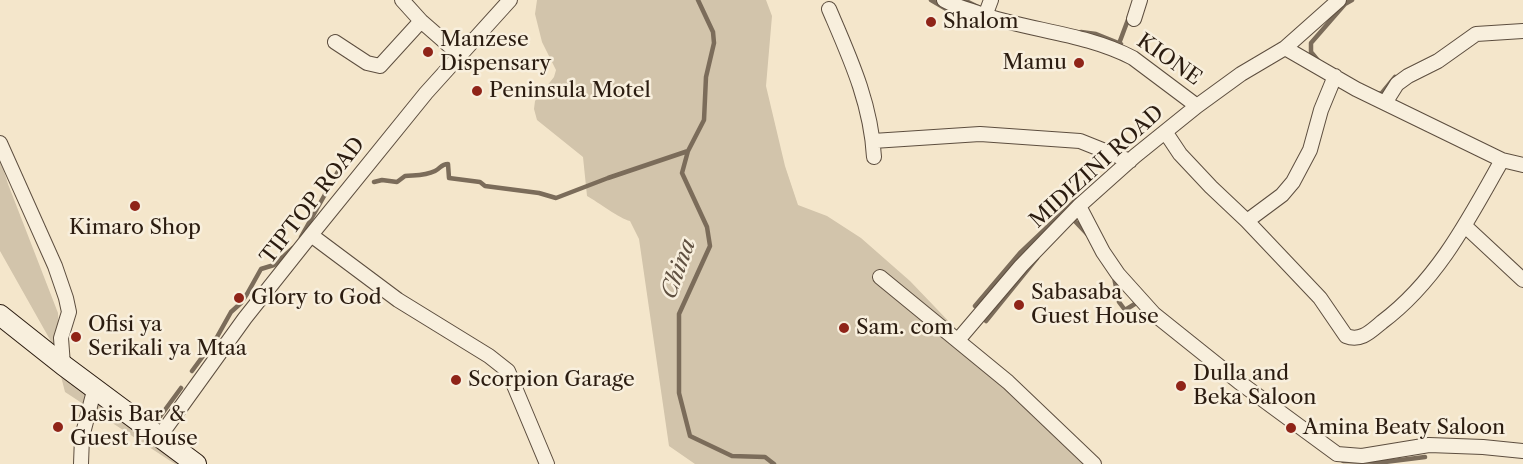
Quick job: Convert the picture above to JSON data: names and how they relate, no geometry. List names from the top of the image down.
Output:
{
  "streets": {
    "street": ["KIONE", "MIDIZINI ROAD", "TIPTOP ROAD"]
  },
  "crossings": [
    ["KIONE", "MIDIZINI ROAD"]
  ],
  "water": ["China"],
  "places": [
    "Shalom",
    "Manzese Dispensary",
    "Mamu",
    "Peninsula Motel",
    "Kimaro Shop",
    "Glory to God",
    "Sabasaba Guest House",
    "Sam. com",
    "Ofisi ya Serikali ya Mtaa",
    "Scorpion Garage",
    "Dulla and Beka Saloon",
    "Dasis Bar & Guest House",
    "Amina Beaty Saloon"
  ]
}
